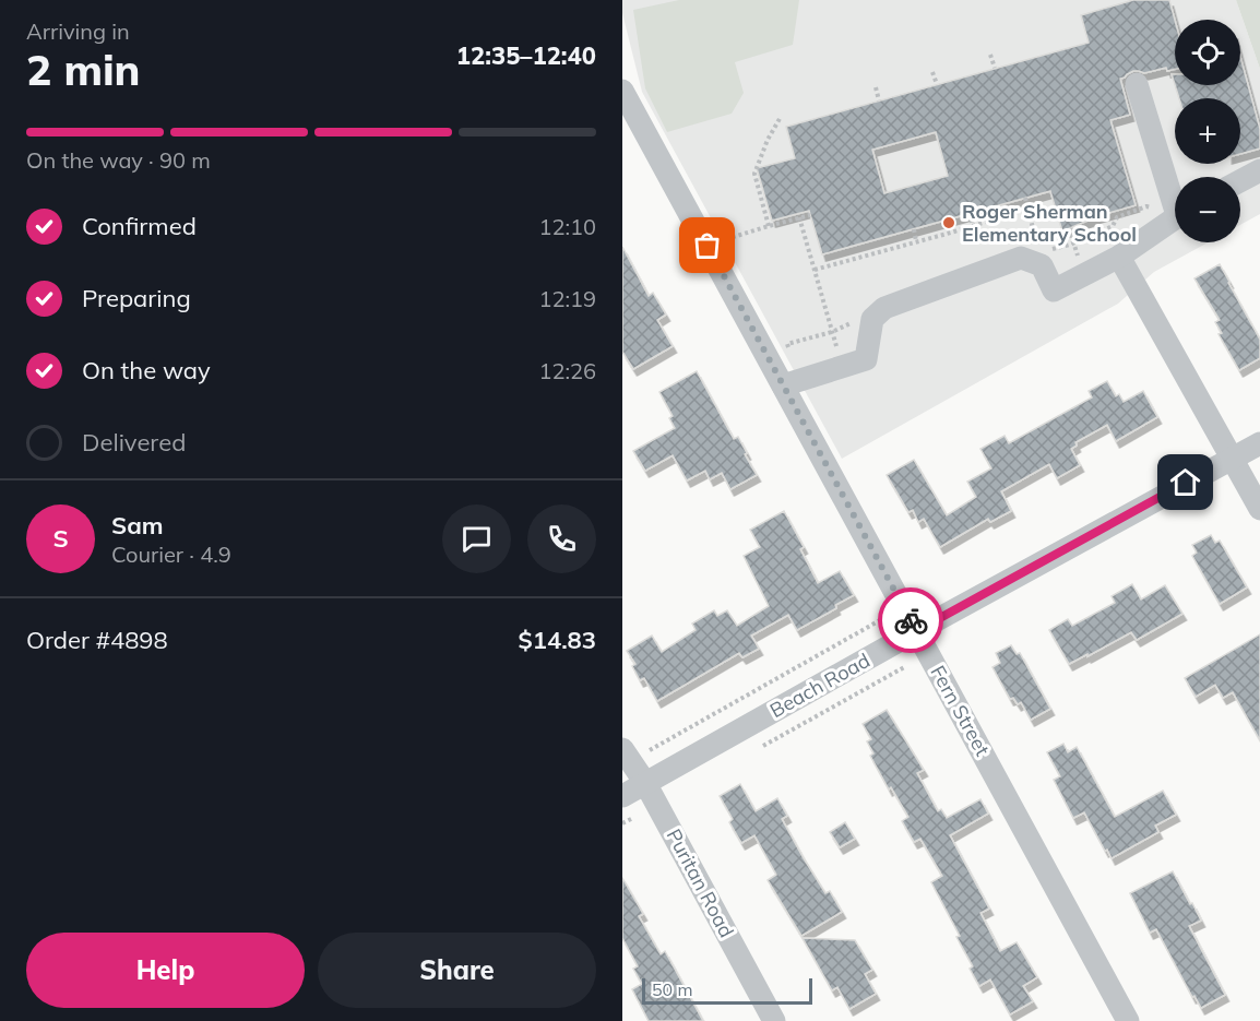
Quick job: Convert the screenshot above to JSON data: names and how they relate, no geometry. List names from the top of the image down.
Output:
{
  "streets": {
    "street": ["Beach Road", "Fern Street", "Puritan Road"]
  },
  "crossings": [
    ["Beach Road", "Fern Street"],
    ["Beach Road", "Puritan Road"]
  ],
  "places": ["Roger Sherman Elementary School"],
  "scale_bar": "50 m",
  "page": {
    "heading": ["2 min", "Arriving in", "12:35–12:40"],
    "panel": [
      "Sam",
      "Courier · 4.9",
      "Order #4898",
      "$14.83"
    ],
    "map_buttons": ["+", "−"],
    "bar": "On the way · 90 m",
    "list": [
      ["Confirmed", "12:10"],
      ["Preparing", "12:19"],
      ["On the way", "12:26"],
      "Delivered"
    ],
    "round": "S",
    "buttons": ["Help", "Share"],
    "scale": "50 m"
  }
}
